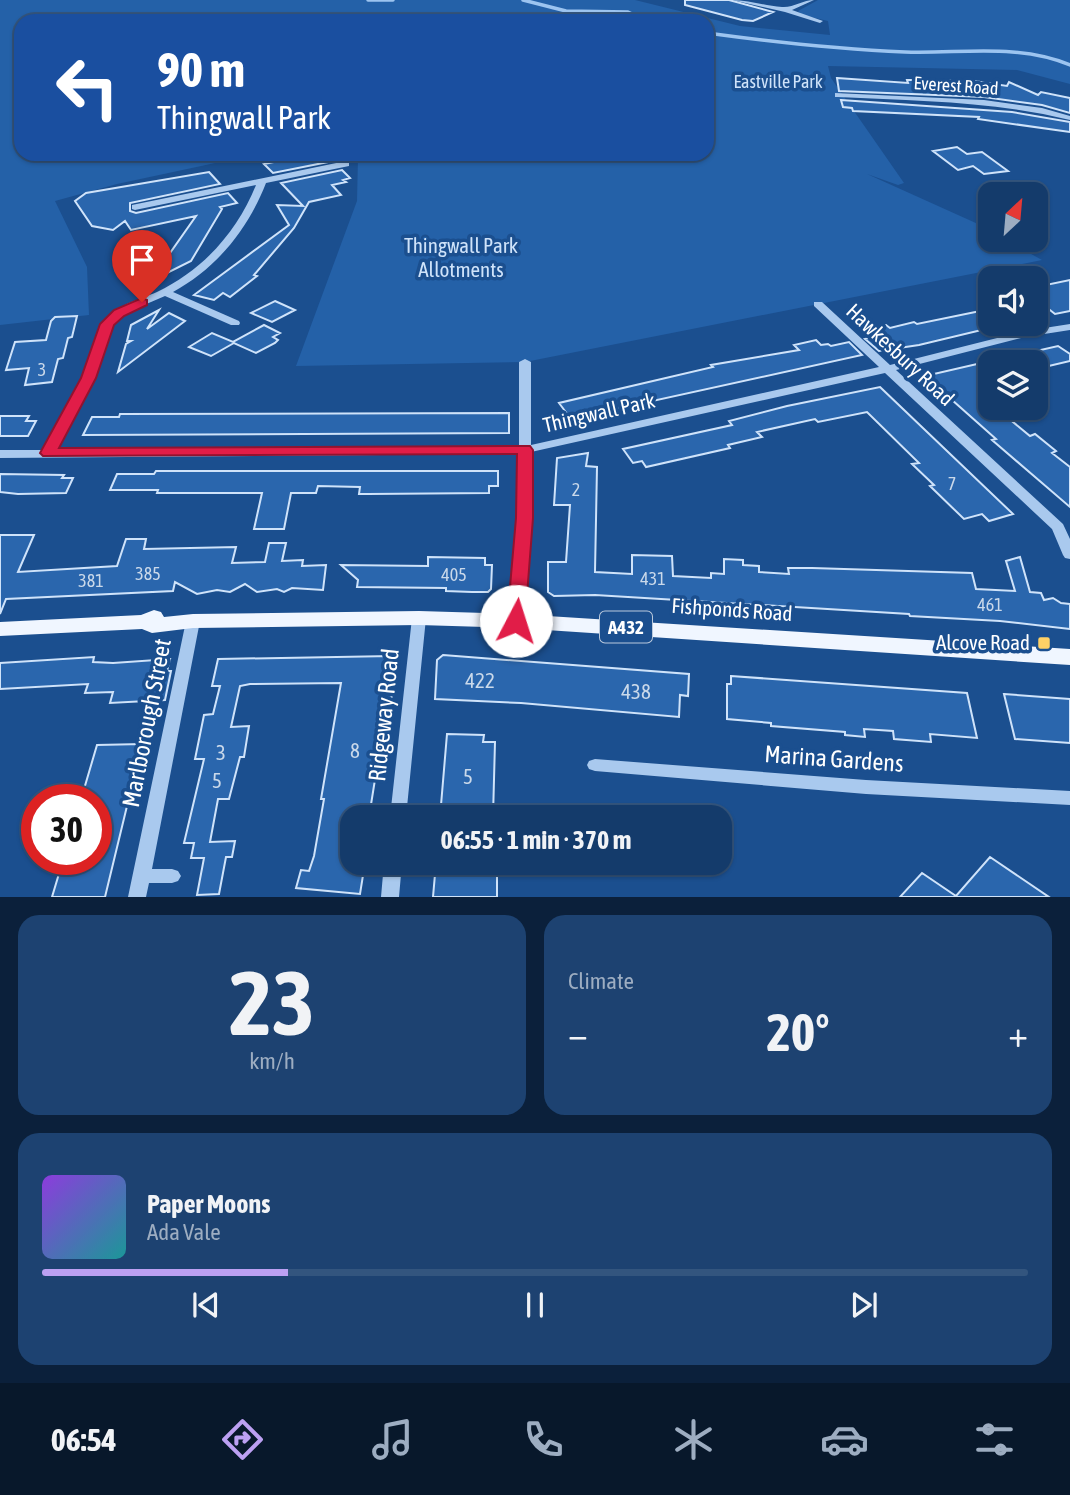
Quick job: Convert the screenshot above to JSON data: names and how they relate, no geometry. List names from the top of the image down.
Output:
{
  "streets": {
    "main road": ["Fishponds Road", "A432"],
    "street": [
      "Everest Road",
      "Hawkesbury Road",
      "Thingwall Park",
      "Ridgeway Road",
      "Marlborough Street",
      "Marina Gardens"
    ]
  },
  "crossings": [
    ["Hawkesbury Road", "Thingwall Park"],
    ["Fishponds Road", "Ridgeway Road"],
    ["Fishponds Road", "Marlborough Street"]
  ],
  "parks": ["Eastville Park", "Thingwall Park Allotments"],
  "places": {
    "transit": ["Alcove Road"]
  },
  "house_numbers": [
    "3",
    "7",
    "2",
    "385",
    "405",
    "431",
    "381",
    "461",
    "422",
    "438",
    "8",
    "3",
    "5",
    "5"
  ],
  "north": "top right",
  "page": {
    "turn": ["90 m", "Thingwall Park"],
    "limit": "30",
    "trip": "06:55 · 1 min · 370 m",
    "tile": [
      ["23", "km/h"],
      "Climate"
    ],
    "heat": ["−", "20°", "+"],
    "song": ["Paper Moons", "Ada Vale"],
    "tabs": "06:54"
  }
}
